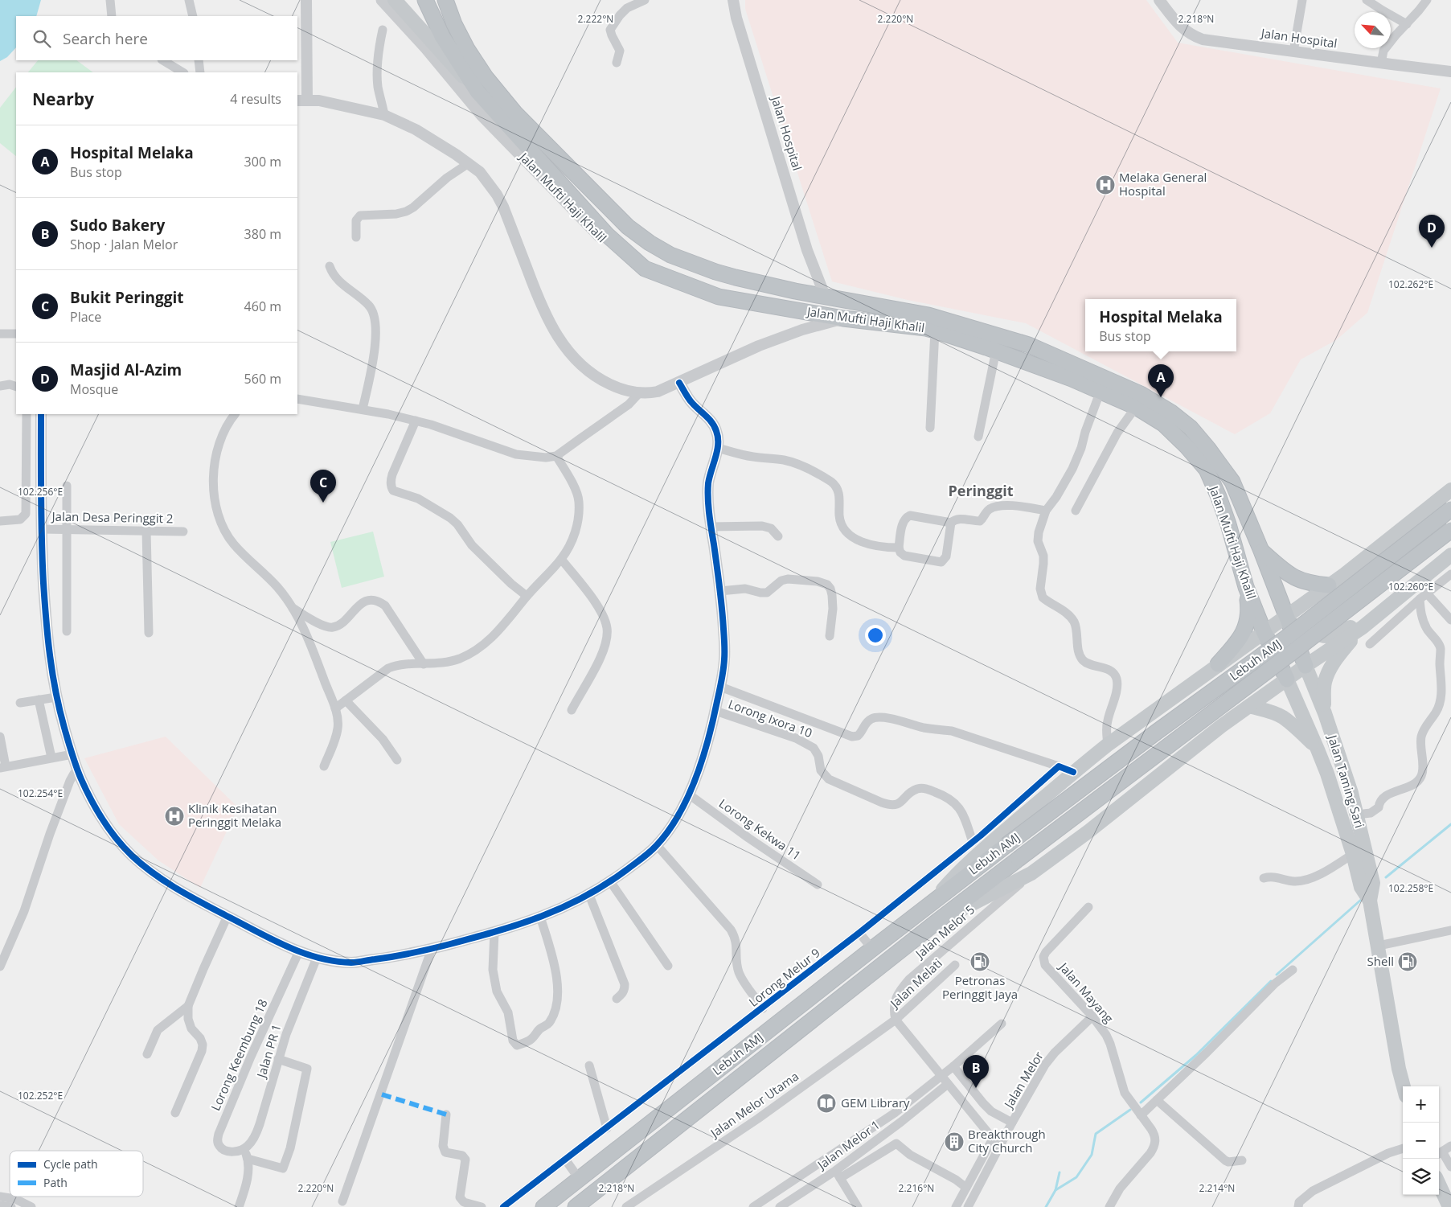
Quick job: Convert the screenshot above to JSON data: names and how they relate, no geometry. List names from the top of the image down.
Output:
{
  "streets": {
    "highway": ["Jalan Mufti Haji Khalil", "Lebuh AMJ"],
    "main road": ["Jalan Taming Sari"],
    "street": [
      "Jalan Hospital",
      "Jalan Desa Peringgit 2",
      "Lorong Ixora 10",
      "Lorong Kekwa 11",
      "Jalan Melor 5",
      "Lorong Melur 9",
      "Jalan Melati",
      "Jalan Mayang",
      "Jalan PR 1",
      "Lorong Keembung 18",
      "Jalan Melor",
      "Jalan Melor Utama",
      "Jalan Melor 1"
    ]
  },
  "crossings": [
    ["Jalan Hospital", "Jalan Mufti Haji Khalil"],
    ["Jalan Mufti Haji Khalil", "Jalan Taming Sari"],
    ["Lorong Ixora 10", "Lorong Melur 9"],
    ["Jalan Melor 5", "Jalan Melati"],
    ["Jalan Melor 5", "Jalan Melor Utama"],
    ["Jalan Melati", "Jalan Melor Utama"],
    ["Jalan Mayang", "Jalan Melor"],
    ["Jalan PR 1", "Lorong Keembung 18"]
  ],
  "districts": ["Peringgit"],
  "places": {
    "hospital": ["Melaka General Hospital", "Klinik Kesihatan Peringgit Melaka"],
    "fuel station": ["Petronas Peringgit Jaya", "Shell"],
    "library": ["GEM Library"],
    "building": ["Breakthrough City Church"]
  },
  "legend": ["Cycle path", "Path"],
  "north": "top left",
  "page": {
    "search": "Search here",
    "heading": ["Nearby", "4 results"],
    "list": [
      {
        "mark": "A",
        "name": "Hospital Melaka",
        "note": "Bus stop",
        "value": "300 m"
      },
      {
        "mark": "B",
        "name": "Sudo Bakery",
        "note": "Shop · Jalan Melor",
        "value": "380 m"
      },
      {
        "mark": "C",
        "name": "Bukit Peringgit",
        "note": "Place",
        "value": "460 m"
      },
      {
        "mark": "D",
        "name": "Masjid Al-Azim",
        "note": "Mosque",
        "value": "560 m"
      }
    ],
    "pins": [
      "D",
      "A",
      "C",
      "B"
    ],
    "popup": ["Hospital Melaka", "Bus stop"],
    "map_buttons": ["+", "−"]
  },
  "coordinates": [
    "2.222°N",
    "2.220°N",
    "2.218°N",
    "102.262°E",
    "102.256°E",
    "102.260°E",
    "102.254°E",
    "102.258°E",
    "102.252°E",
    "2.216°N",
    "2.214°N"
  ]
}
